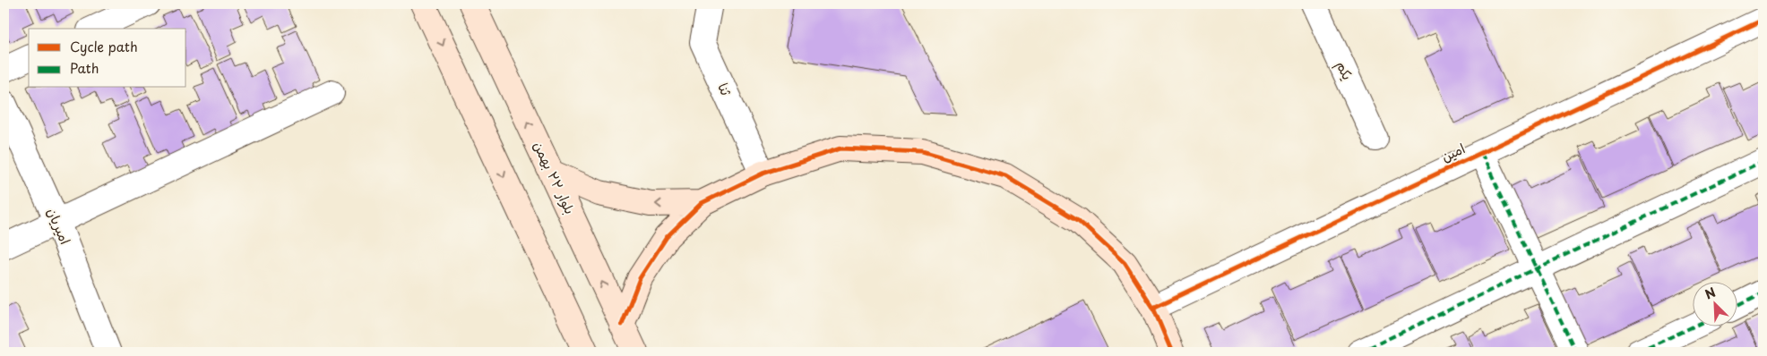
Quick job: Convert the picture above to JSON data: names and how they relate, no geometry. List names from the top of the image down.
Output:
{
  "streets": {
    "street": [
      "یکم",
      "ثنا",
      "امین",
      "بلوار ۲۲ بهمن",
      "امیریان"
    ]
  },
  "legend": ["Cycle path", "Path"],
  "north": "top left"
}
